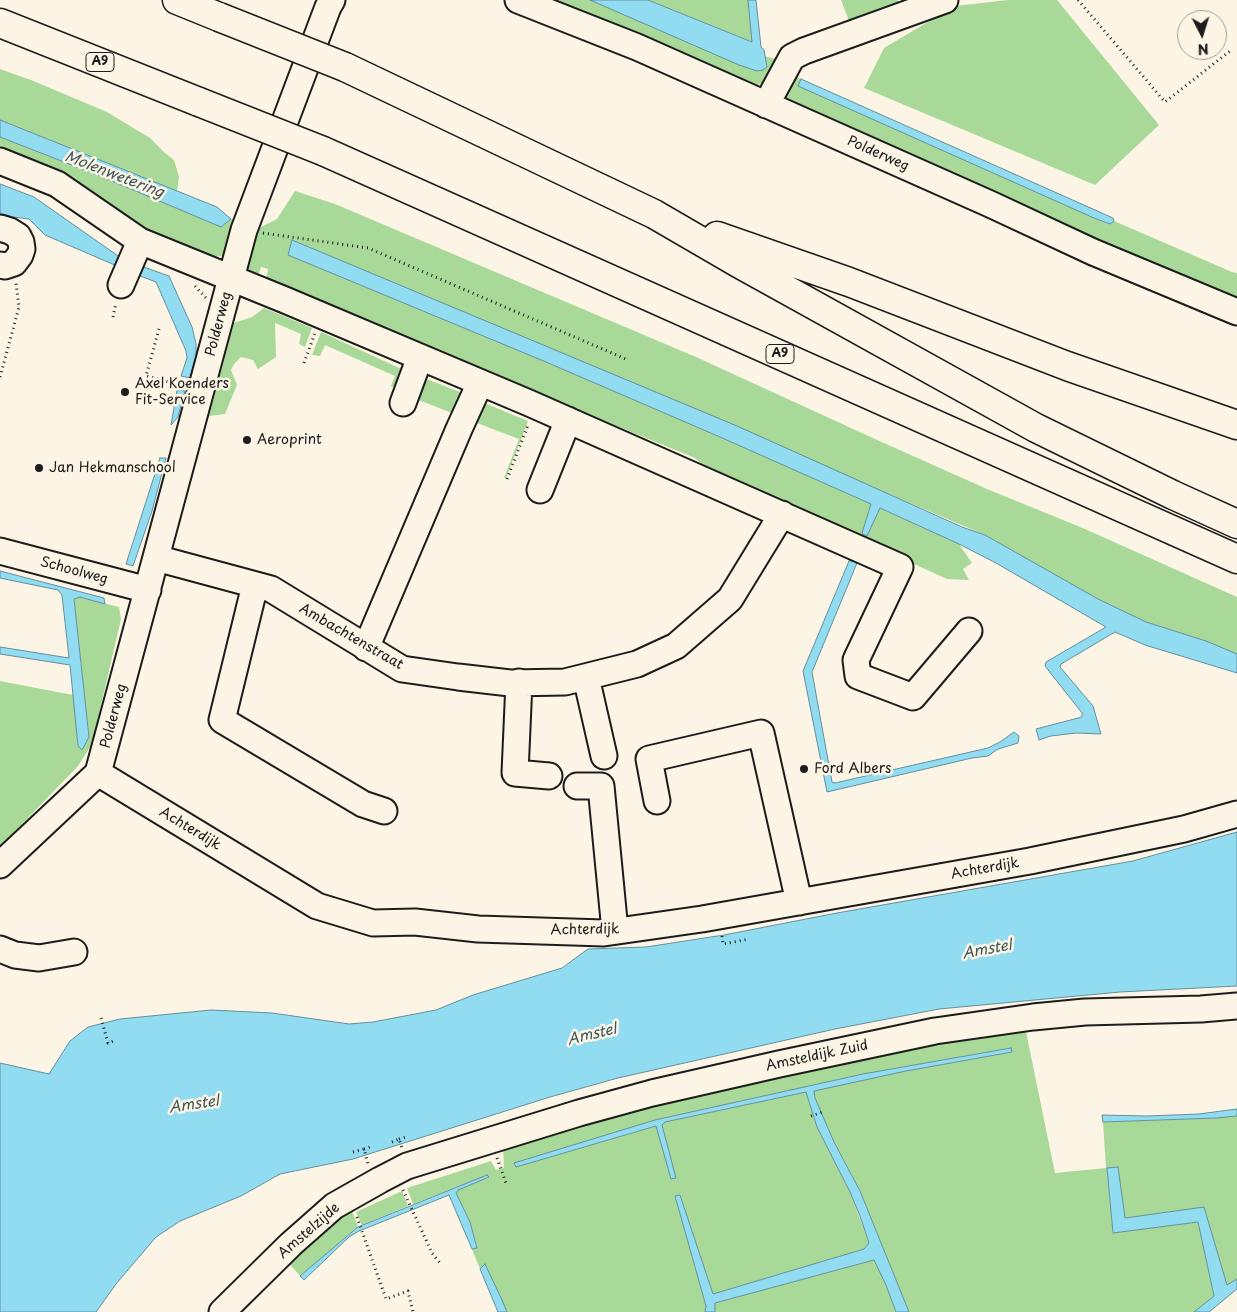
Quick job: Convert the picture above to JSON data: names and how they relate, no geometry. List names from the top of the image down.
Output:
{
  "streets": {
    "highway": ["A9"],
    "street": [
      "Polderweg",
      "Schoolweg",
      "Ambachtenstraat",
      "Achterdijk",
      "Amsteldijk Zuid",
      "Amstelzijde"
    ]
  },
  "crossings": [
    ["Polderweg", "Schoolweg"],
    ["Polderweg", "Ambachtenstraat"],
    ["Polderweg", "Achterdijk"],
    ["Amsteldijk Zuid", "Amstelzijde"]
  ],
  "water": ["Molenwetering", "Amstel"],
  "places": [
    "Axel Koenders Fit-Service",
    "Aeroprint",
    "Jan Hekmanschool",
    "Ford Albers"
  ],
  "north": "bottom"
}
